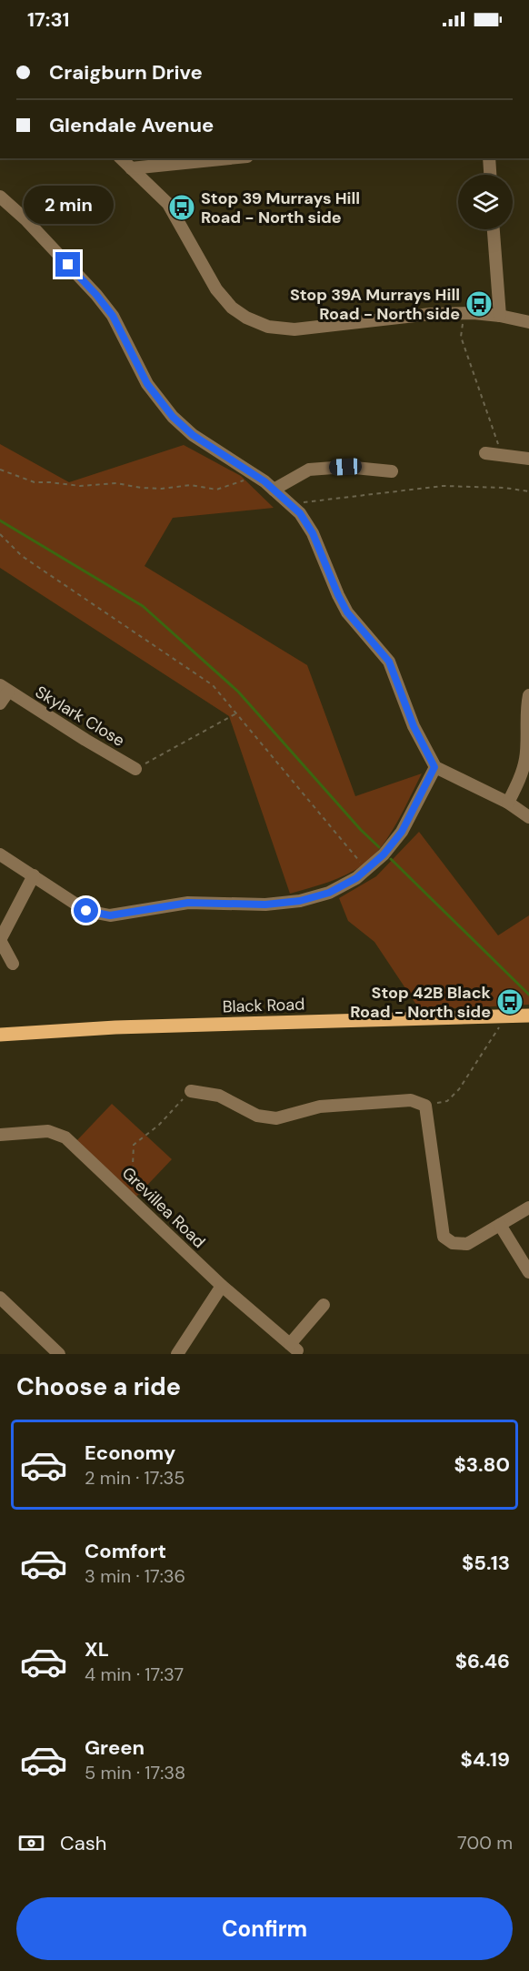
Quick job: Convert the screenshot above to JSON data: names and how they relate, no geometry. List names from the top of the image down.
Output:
{
  "streets": {
    "main road": ["Black Road"],
    "street": ["Skylark Close", "Grevillea Road"]
  },
  "places": {
    "bus stop": ["Stop 39 Murrays Hill Road - North side", "Stop 39A Murrays Hill Road - North side", "Stop 42B Black Road - North side"]
  },
  "page": {
    "status": "17:31",
    "banner": ["Craigburn Drive", "Glendale Avenue"],
    "bubble": "2 min",
    "heading": "Choose a ride",
    "list": [
      {
        "name": "Economy",
        "note": "2 min · 17:35",
        "value": "$3.80"
      },
      {
        "name": "Comfort",
        "note": "3 min · 17:36",
        "value": "$5.13"
      },
      {
        "name": "XL",
        "note": "4 min · 17:37",
        "value": "$6.46"
      },
      {
        "name": "Green",
        "note": "5 min · 17:38",
        "value": "$4.19"
      }
    ],
    "pay": ["Cash", "700 m"],
    "buttons": "Confirm"
  }
}
